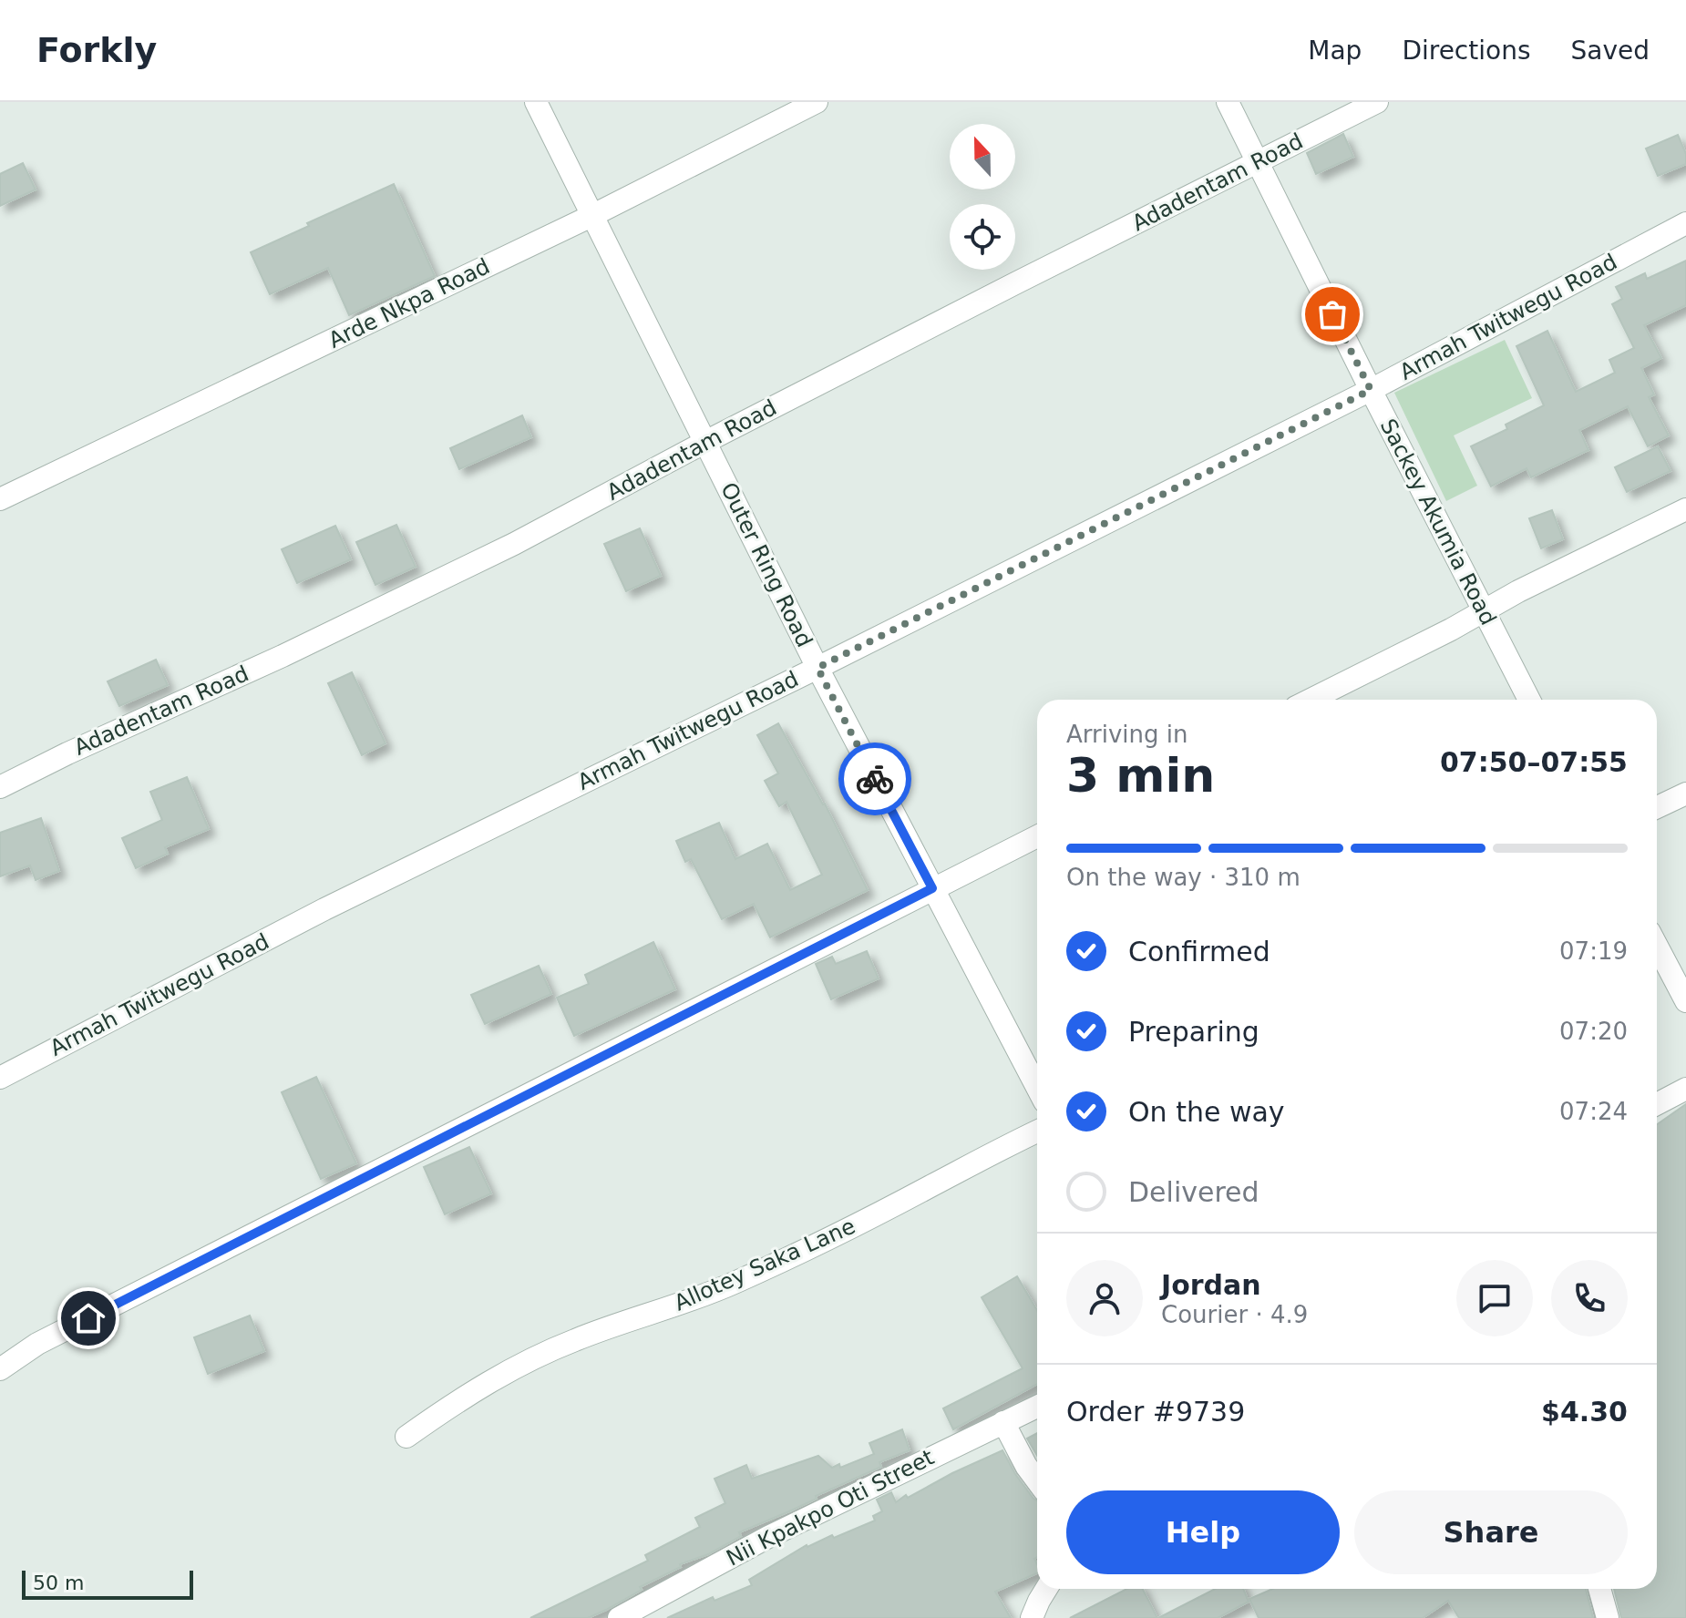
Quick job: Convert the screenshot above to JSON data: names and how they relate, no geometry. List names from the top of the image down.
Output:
{
  "streets": {
    "street": [
      "Adadentam Road",
      "Arde Nkpa Road",
      "Armah Twitwegu Road",
      "Sackey Akumia Road",
      "Outer Ring Road",
      "Allotey Saka Lane",
      "Nii Kpakpo Oti Street"
    ]
  },
  "crossings": [
    ["Adadentam Road", "Sackey Akumia Road"],
    ["Adadentam Road", "Outer Ring Road"],
    ["Arde Nkpa Road", "Outer Ring Road"],
    ["Armah Twitwegu Road", "Sackey Akumia Road"],
    ["Armah Twitwegu Road", "Outer Ring Road"]
  ],
  "scale_bar": "50 m",
  "north": "top",
  "page": {
    "header": "Forkly",
    "nav": ["Map", "Directions", "Saved"],
    "heading": ["3 min", "Arriving in", "07:50–07:55"],
    "panel": [
      "Jordan",
      "Courier · 4.9",
      "Order #9739",
      "$4.30"
    ],
    "bar": "On the way · 310 m",
    "list": [
      ["Confirmed", "07:19"],
      ["Preparing", "07:20"],
      ["On the way", "07:24"],
      "Delivered"
    ],
    "buttons": ["Help", "Share"],
    "scale": "50 m"
  }
}
